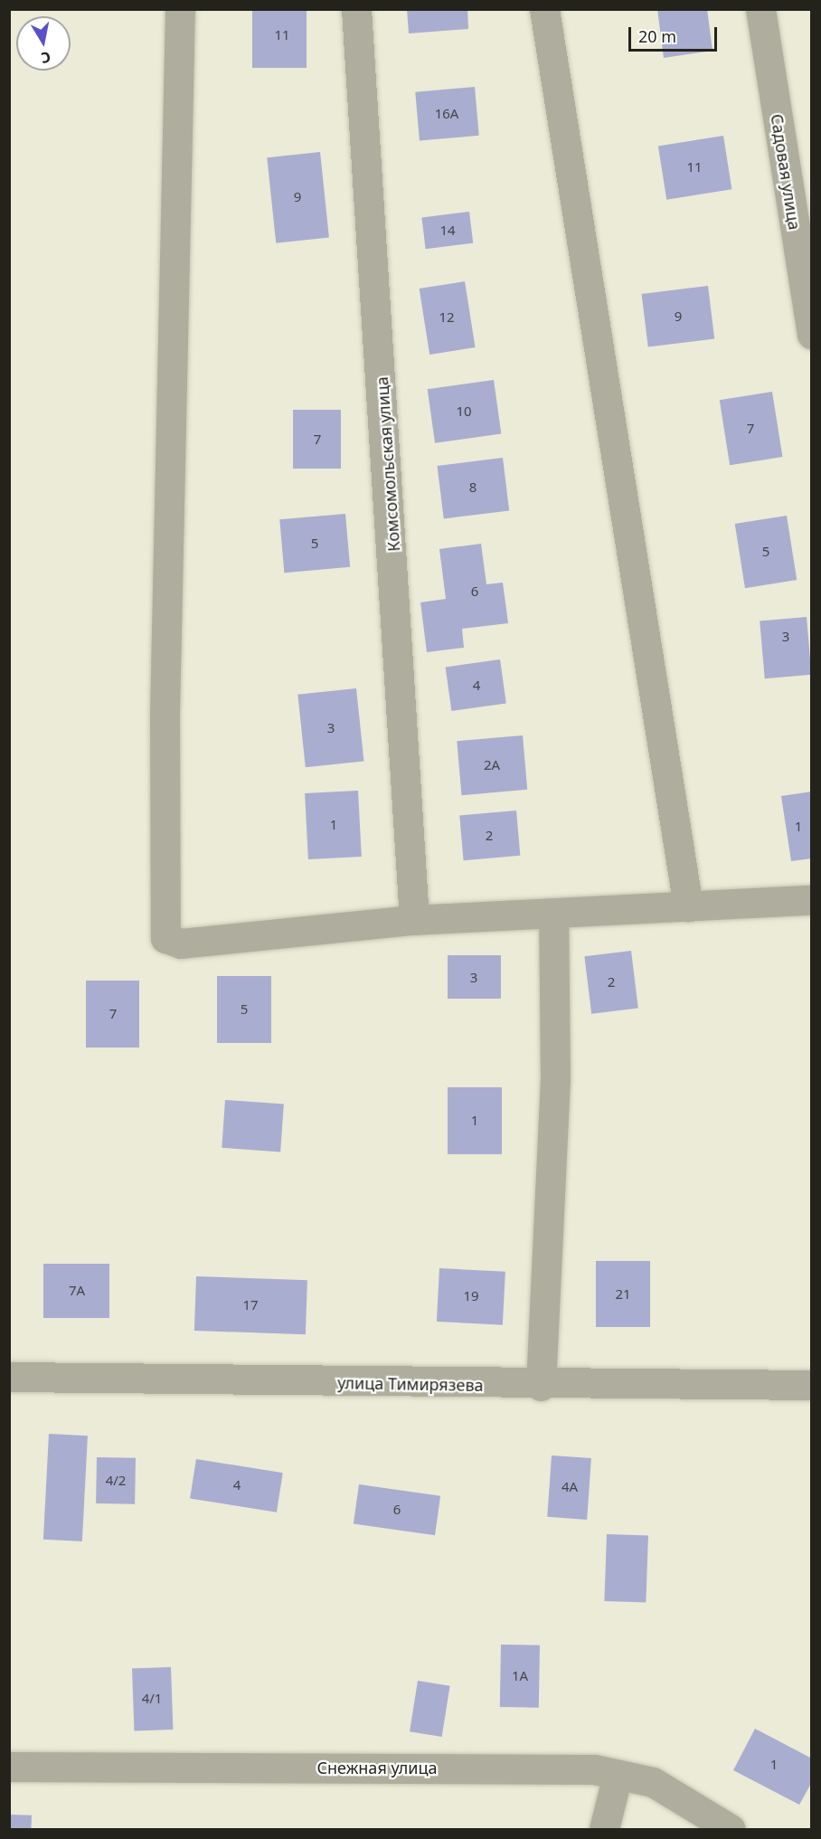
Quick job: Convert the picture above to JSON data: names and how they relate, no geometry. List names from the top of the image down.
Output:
{
  "streets": {
    "street": [
      "Садовая улица",
      "Комсомольская улица",
      "улица Тимирязева",
      "Снежная улица"
    ]
  },
  "house_numbers": [
    "11",
    "16А",
    "11",
    "9",
    "14",
    "9",
    "12",
    "10",
    "7",
    "7",
    "8",
    "5",
    "5",
    "6",
    "3",
    "4",
    "3",
    "2А",
    "1",
    "1",
    "2",
    "3",
    "2",
    "5",
    "7",
    "1",
    "7А",
    "21",
    "19",
    "17",
    "4/2",
    "4",
    "4А",
    "6",
    "1А",
    "4/1",
    "1"
  ],
  "scale_bar": "20 m",
  "north": "bottom"
}
